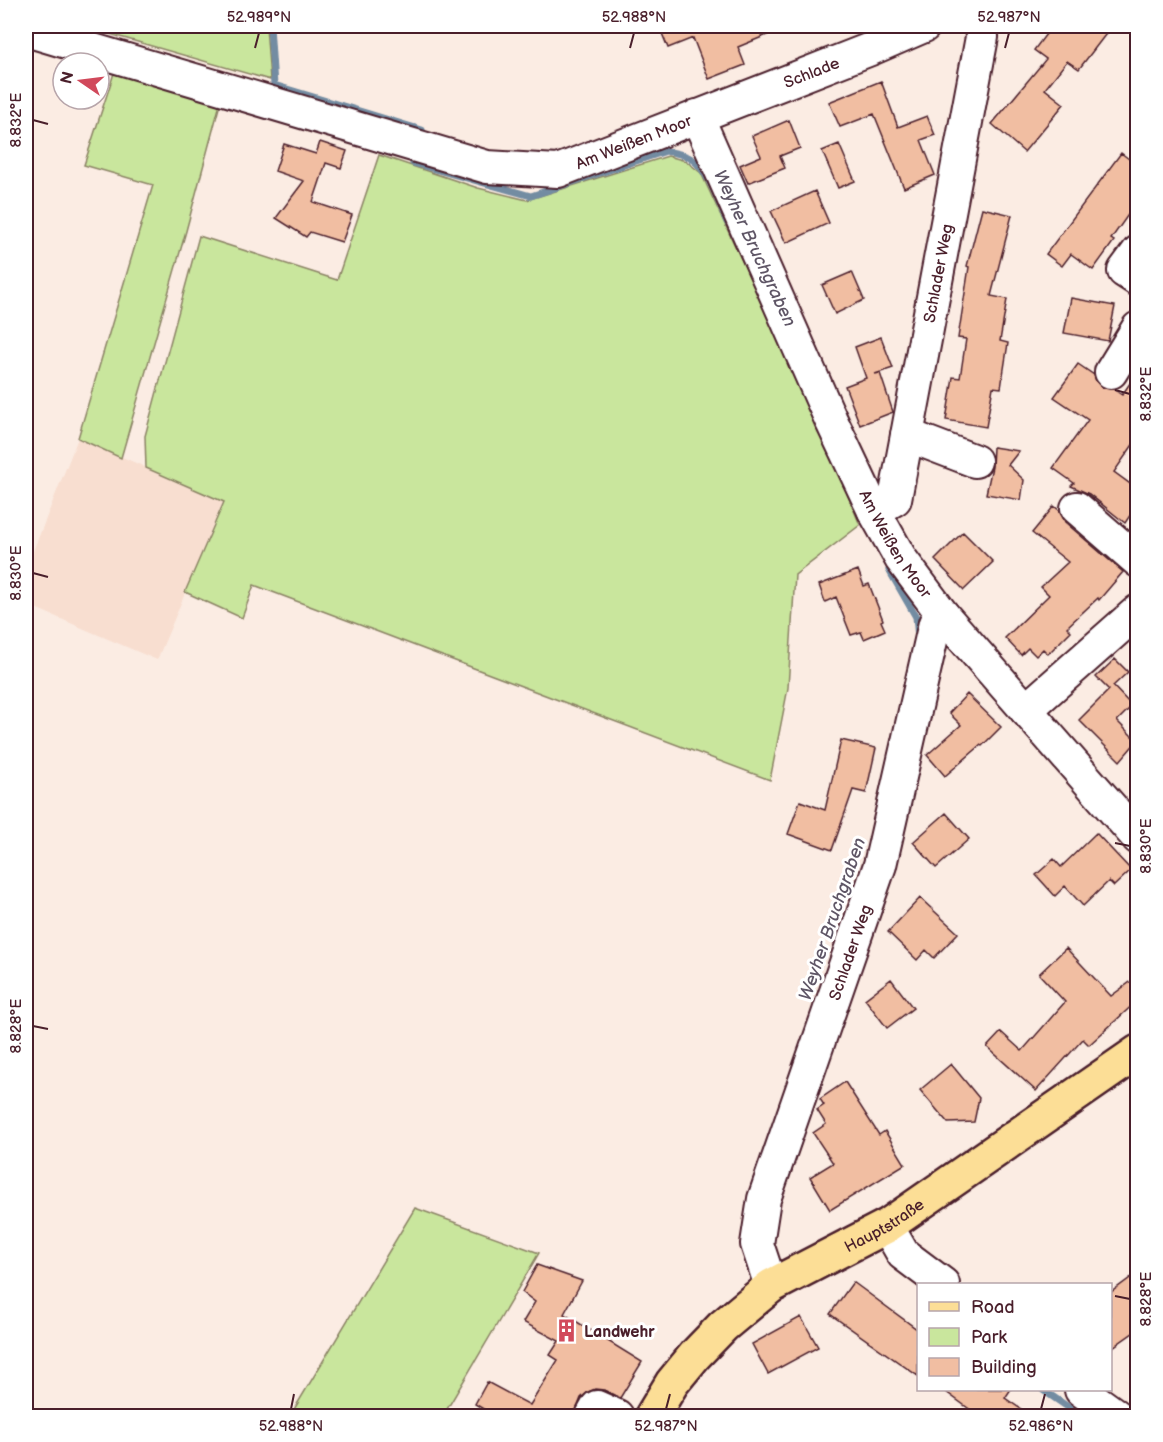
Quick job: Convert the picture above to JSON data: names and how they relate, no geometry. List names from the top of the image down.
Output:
{
  "streets": {
    "main road": ["Hauptstraße"],
    "street": ["Schlade", "Am Weißen Moor", "Schlader Weg"]
  },
  "crossings": [
    ["Schlade", "Am Weißen Moor"],
    ["Am Weißen Moor", "Schlader Weg"],
    ["Schlader Weg", "Hauptstraße"]
  ],
  "water": ["Weyher Bruchgraben"],
  "places": {
    "building": ["Landwehr"]
  },
  "legend": ["Road", "Park", "Building"],
  "north": "left",
  "coordinates": [
    "52.989°N",
    "52.988°N",
    "52.987°N",
    "8.832°E",
    "8.830°E",
    "8.828°E",
    "52.986°N"
  ]
}
